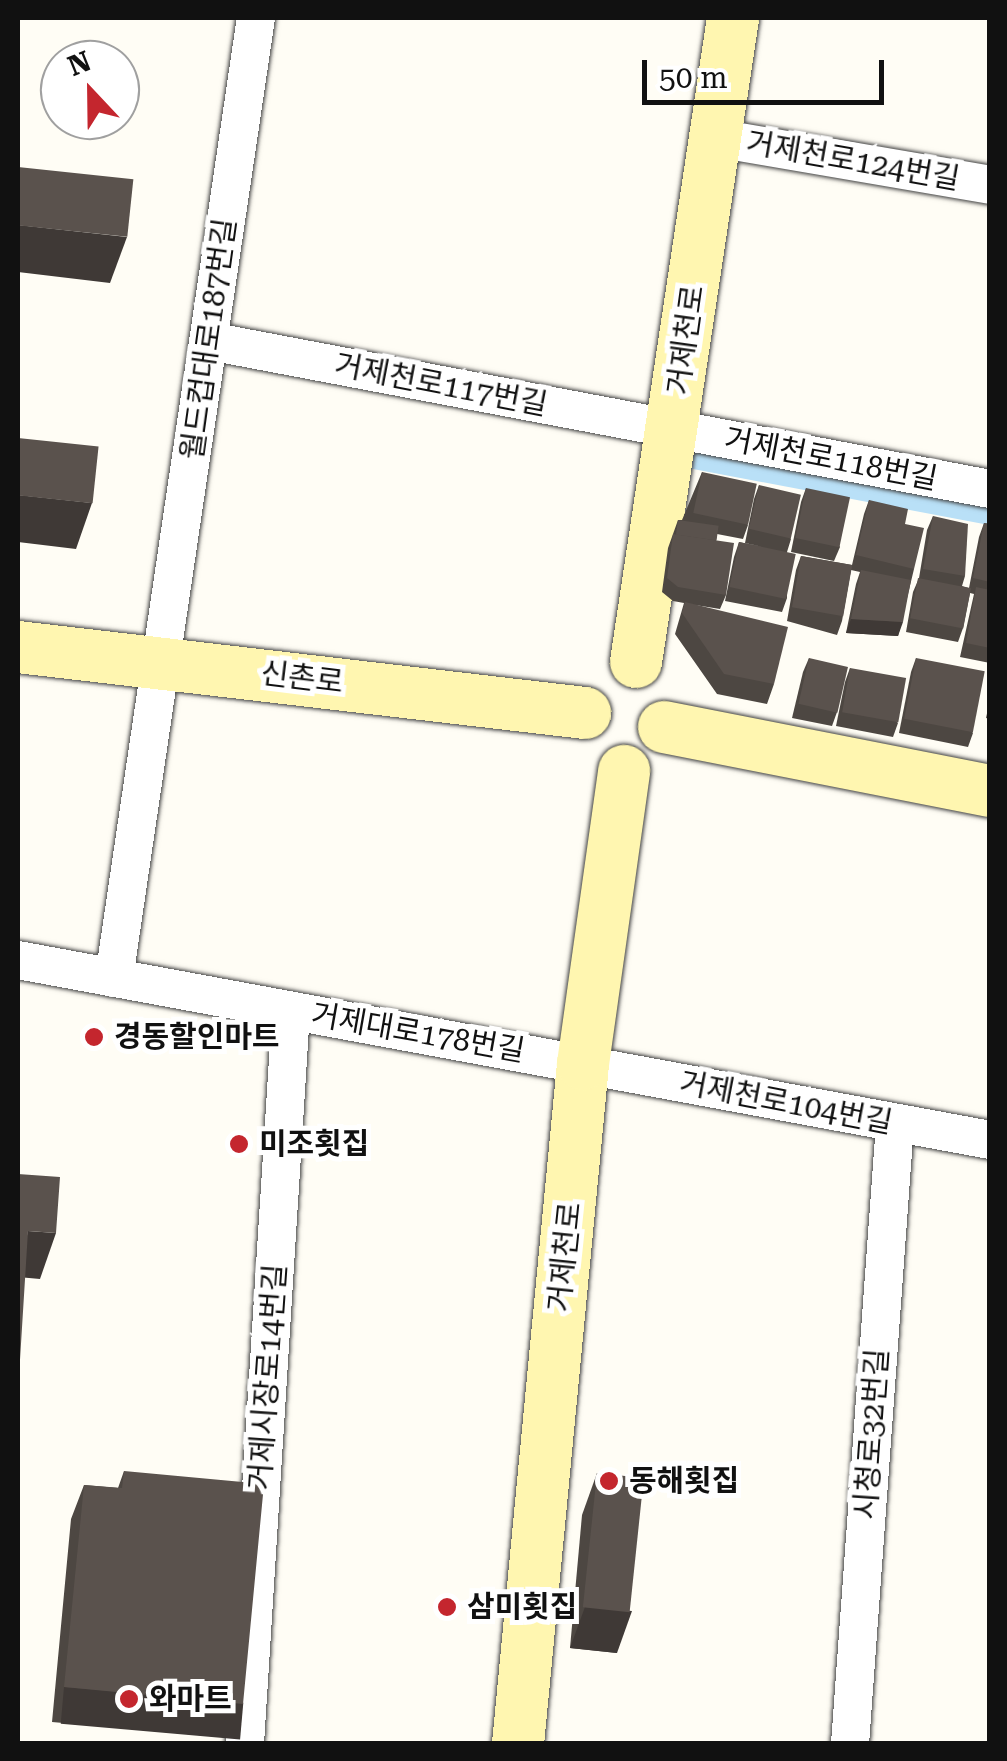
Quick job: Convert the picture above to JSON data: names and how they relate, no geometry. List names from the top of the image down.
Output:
{
  "streets": {
    "main road": ["거제천로", "신촌로"],
    "street": [
      "거제천로124번길",
      "월드컵대로187번길",
      "거제천로117번길",
      "거제천로118번길",
      "거제대로178번길",
      "거제천로104번길",
      "거제시장로14번길",
      "시청로32번길"
    ]
  },
  "crossings": [
    ["거제천로124번길", "거제천로"],
    ["월드컵대로187번길", "거제천로117번길"],
    ["월드컵대로187번길", "신촌로"],
    ["월드컵대로187번길", "거제대로178번길"],
    ["거제천로", "거제천로117번길"],
    ["거제천로", "거제천로118번길"],
    ["거제천로", "신촌로"],
    ["거제천로", "거제대로178번길"],
    ["거제천로", "거제천로104번길"],
    ["거제천로117번길", "거제천로118번길"],
    ["거제대로178번길", "거제천로104번길"],
    ["거제대로178번길", "거제시장로14번길"],
    ["거제천로104번길", "시청로32번길"]
  ],
  "places": [
    "경동할인마트",
    "미조횟집",
    "동해횟집",
    "삼미횟집",
    "와마트"
  ],
  "scale_bar": "50 m",
  "north": "top"
}
